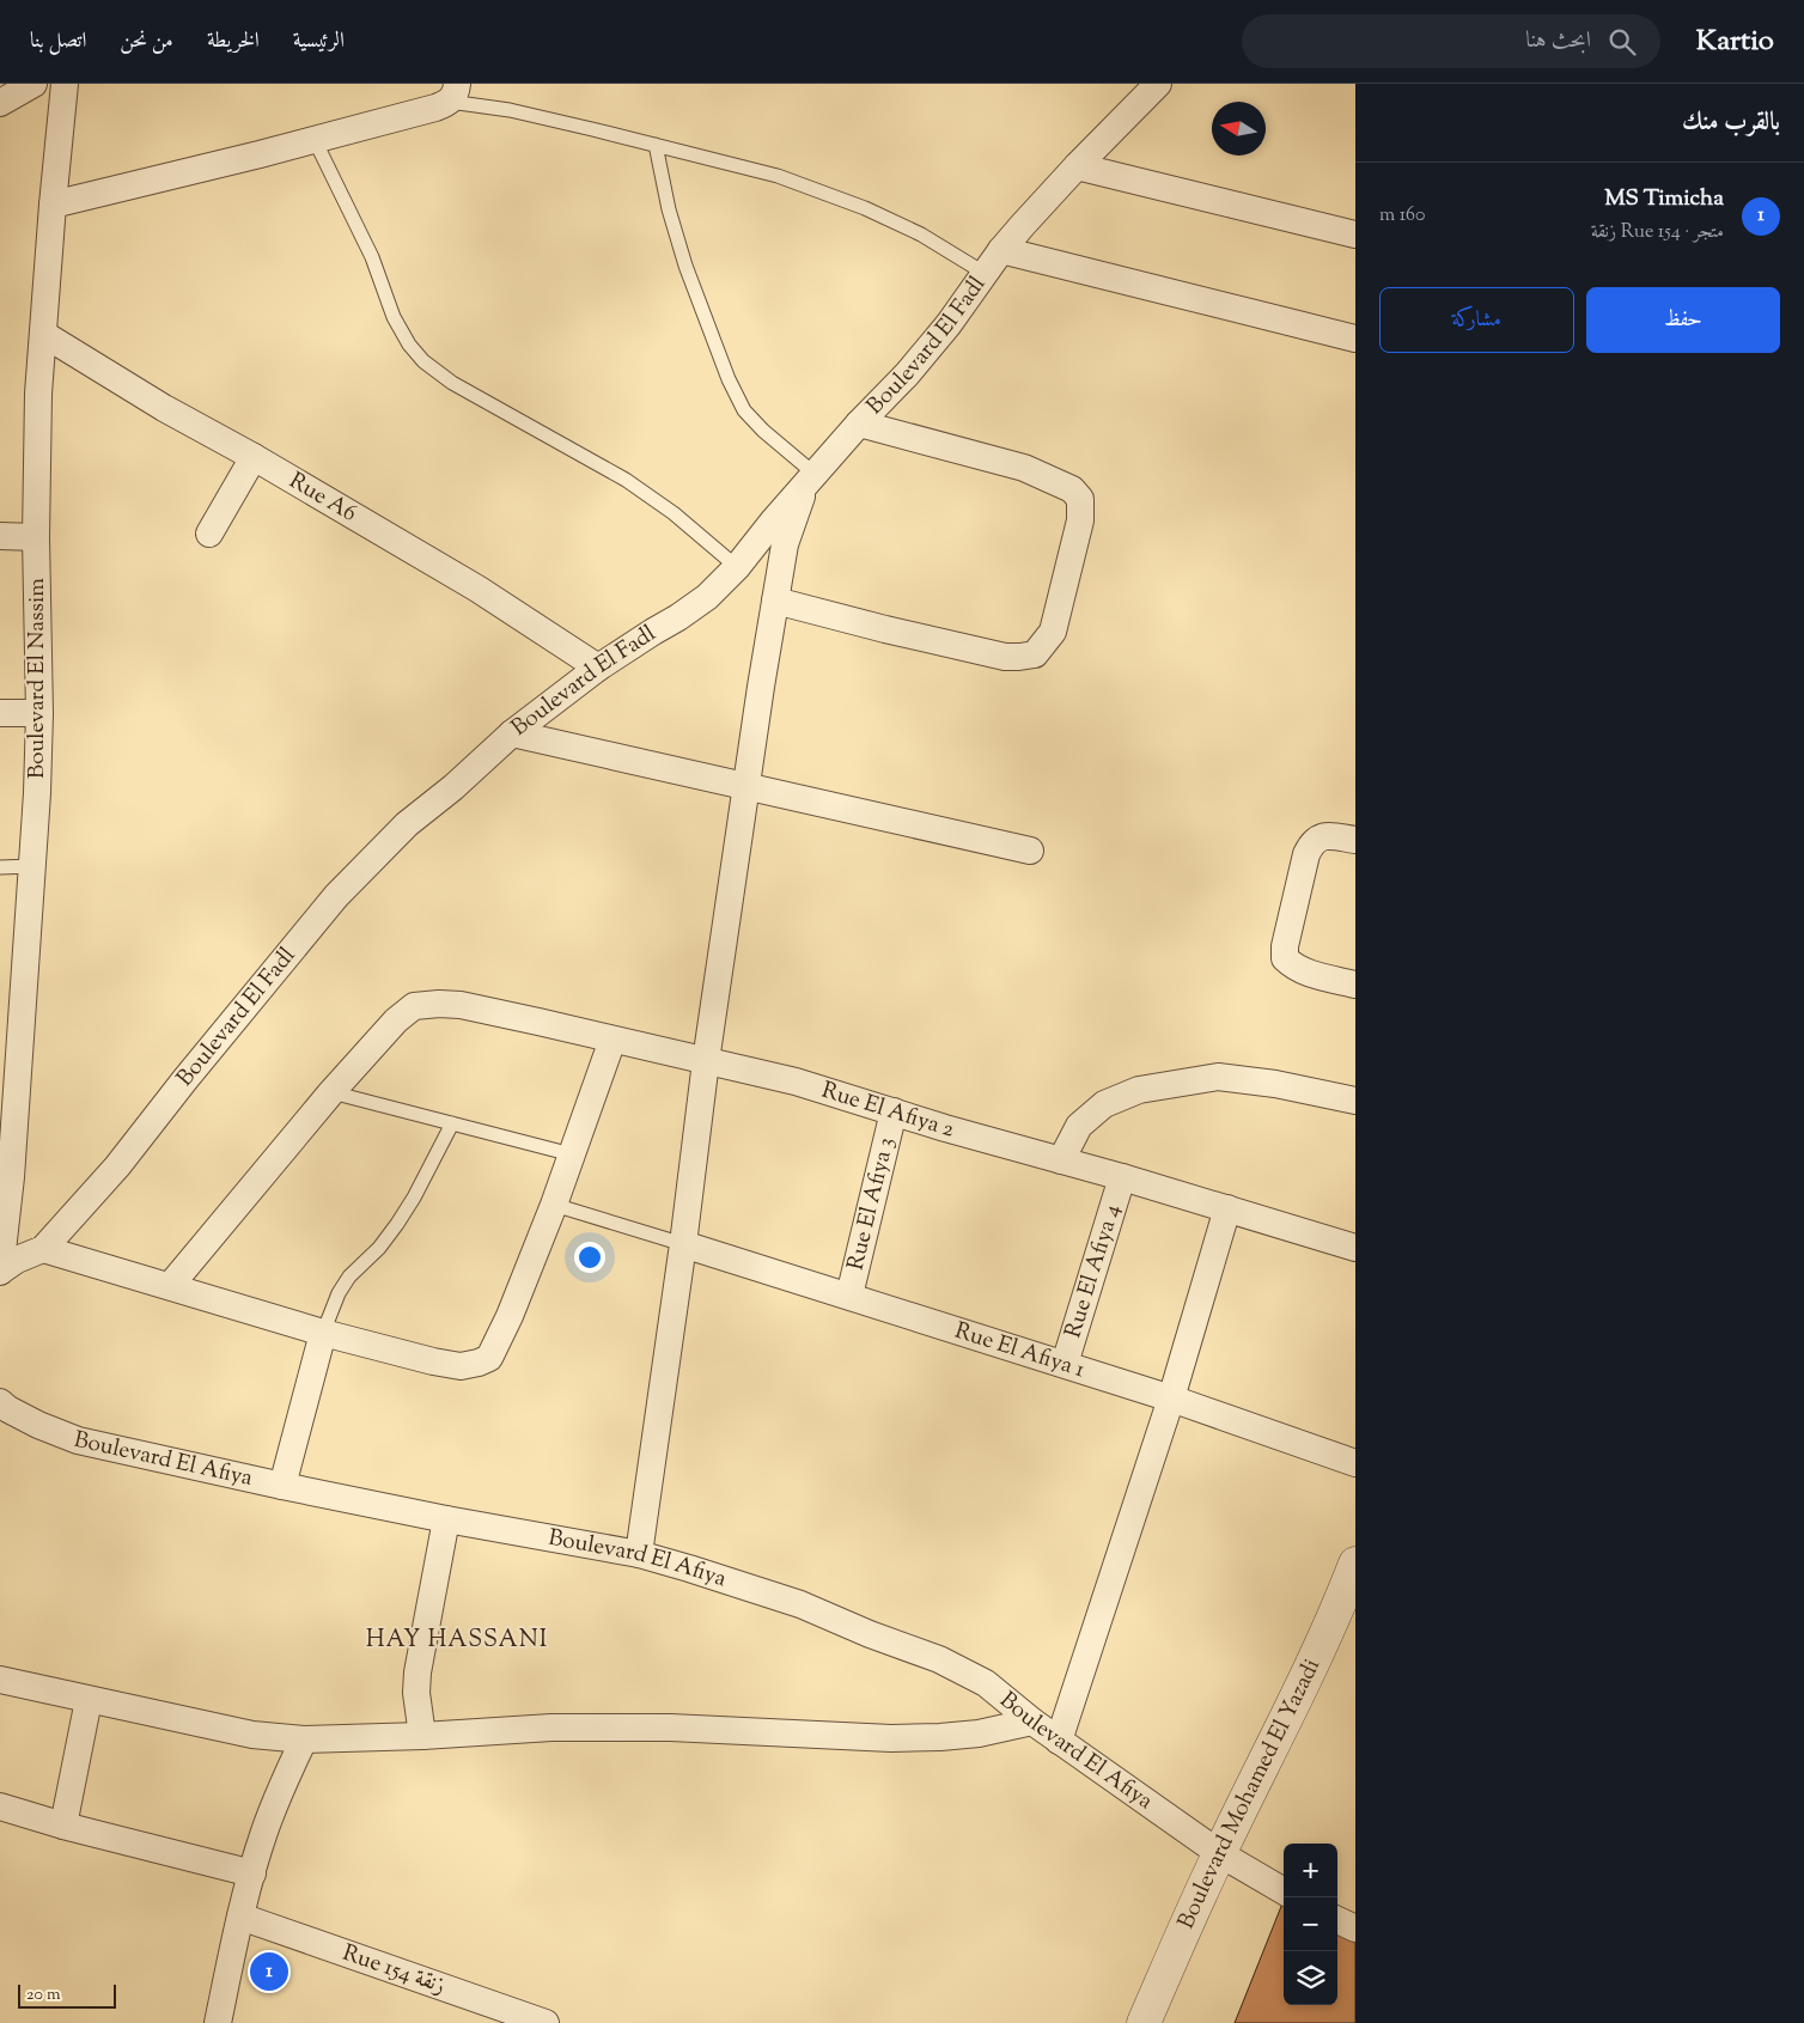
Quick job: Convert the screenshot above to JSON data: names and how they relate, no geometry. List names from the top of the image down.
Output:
{
  "streets": {
    "street": [
      "Boulevard El Fadl",
      "Rue A6",
      "Boulevard El Nassim",
      "Rue El Afiya 2",
      "Rue El Afiya 3",
      "Rue El Afiya 4",
      "Rue El Afiya 1",
      "Boulevard El Afiya",
      "Boulevard Mohamed El Yazadi",
      "Rue 154 زنقة"
    ]
  },
  "crossings": [
    ["Boulevard El Fadl", "Rue A6"],
    ["Boulevard El Fadl", "Boulevard El Nassim"],
    ["Rue A6", "Boulevard El Nassim"],
    ["Rue El Afiya 2", "Rue El Afiya 3"],
    ["Rue El Afiya 2", "Rue El Afiya 4"],
    ["Rue El Afiya 3", "Rue El Afiya 1"],
    ["Rue El Afiya 4", "Rue El Afiya 1"],
    ["Boulevard El Afiya", "Boulevard Mohamed El Yazadi"]
  ],
  "districts": ["HAY HASSANI"],
  "scale_bar": "20 m",
  "north": "left",
  "page": {
    "header": "Kartio",
    "search": "ابحث هنا",
    "nav": [
      "الرئيسية",
      "الخريطة",
      "من نحن",
      "اتصل بنا"
    ],
    "heading": "بالقرب منك",
    "list": [
      {
        "mark": "1",
        "name": "MS Timicha",
        "note": "متجر · Rue 154 زنقة",
        "value": "160 m"
      }
    ],
    "buttons": ["حفظ", "مشاركة"],
    "map_buttons": ["+", "−"],
    "pins": "1",
    "scale": "20 m"
  }
}
